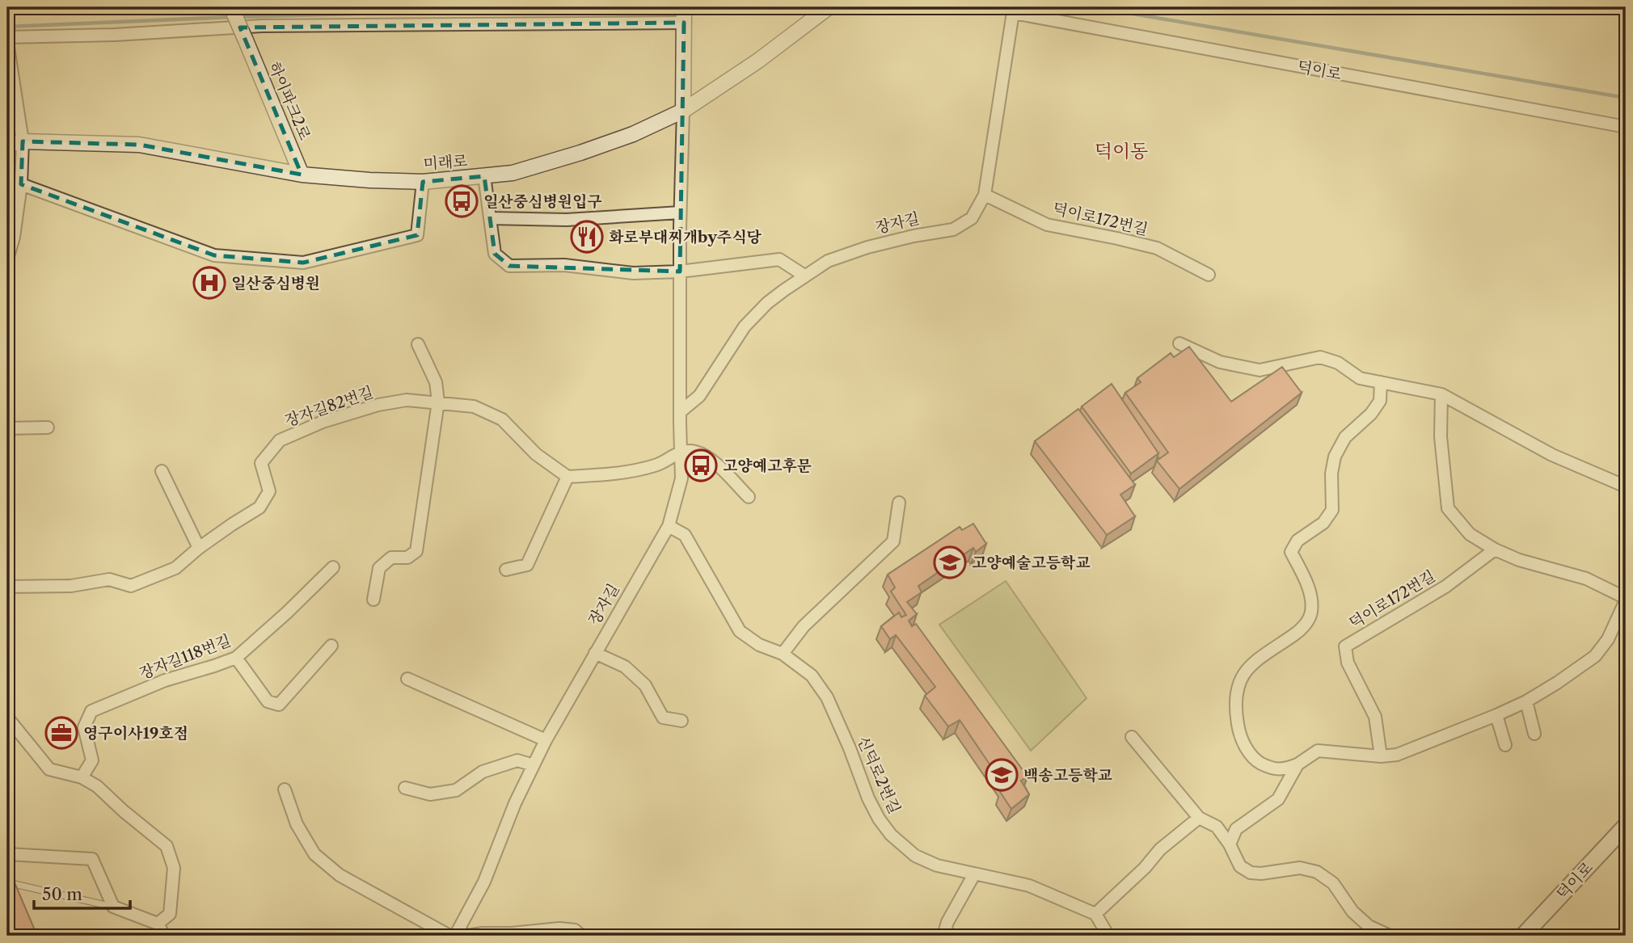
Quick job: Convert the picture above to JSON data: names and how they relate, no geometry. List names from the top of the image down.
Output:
{
  "streets": {
    "main road": ["덕이로"],
    "street": [
      "하이파크2로",
      "미래로",
      "덕이로172번길",
      "장자길",
      "장자길82번길",
      "장자길118번길",
      "신덕로2번길"
    ]
  },
  "crossings": [
    ["덕이로", "장자길"],
    ["하이파크2로", "미래로"],
    ["미래로", "장자길"],
    ["덕이로172번길", "장자길"],
    ["장자길", "신덕로2번길"]
  ],
  "districts": ["덕이동"],
  "places": {
    "bus stop": ["일산중심병원입구", "고양예고후문"],
    "restaurant": ["화로부대찌개by주식당"],
    "hospital": ["일산중심병원"],
    "school or university": ["고양예술고등학교", "백송고등학교"],
    "office": ["영구이사19호점"]
  },
  "scale_bar": "50 m"
}
